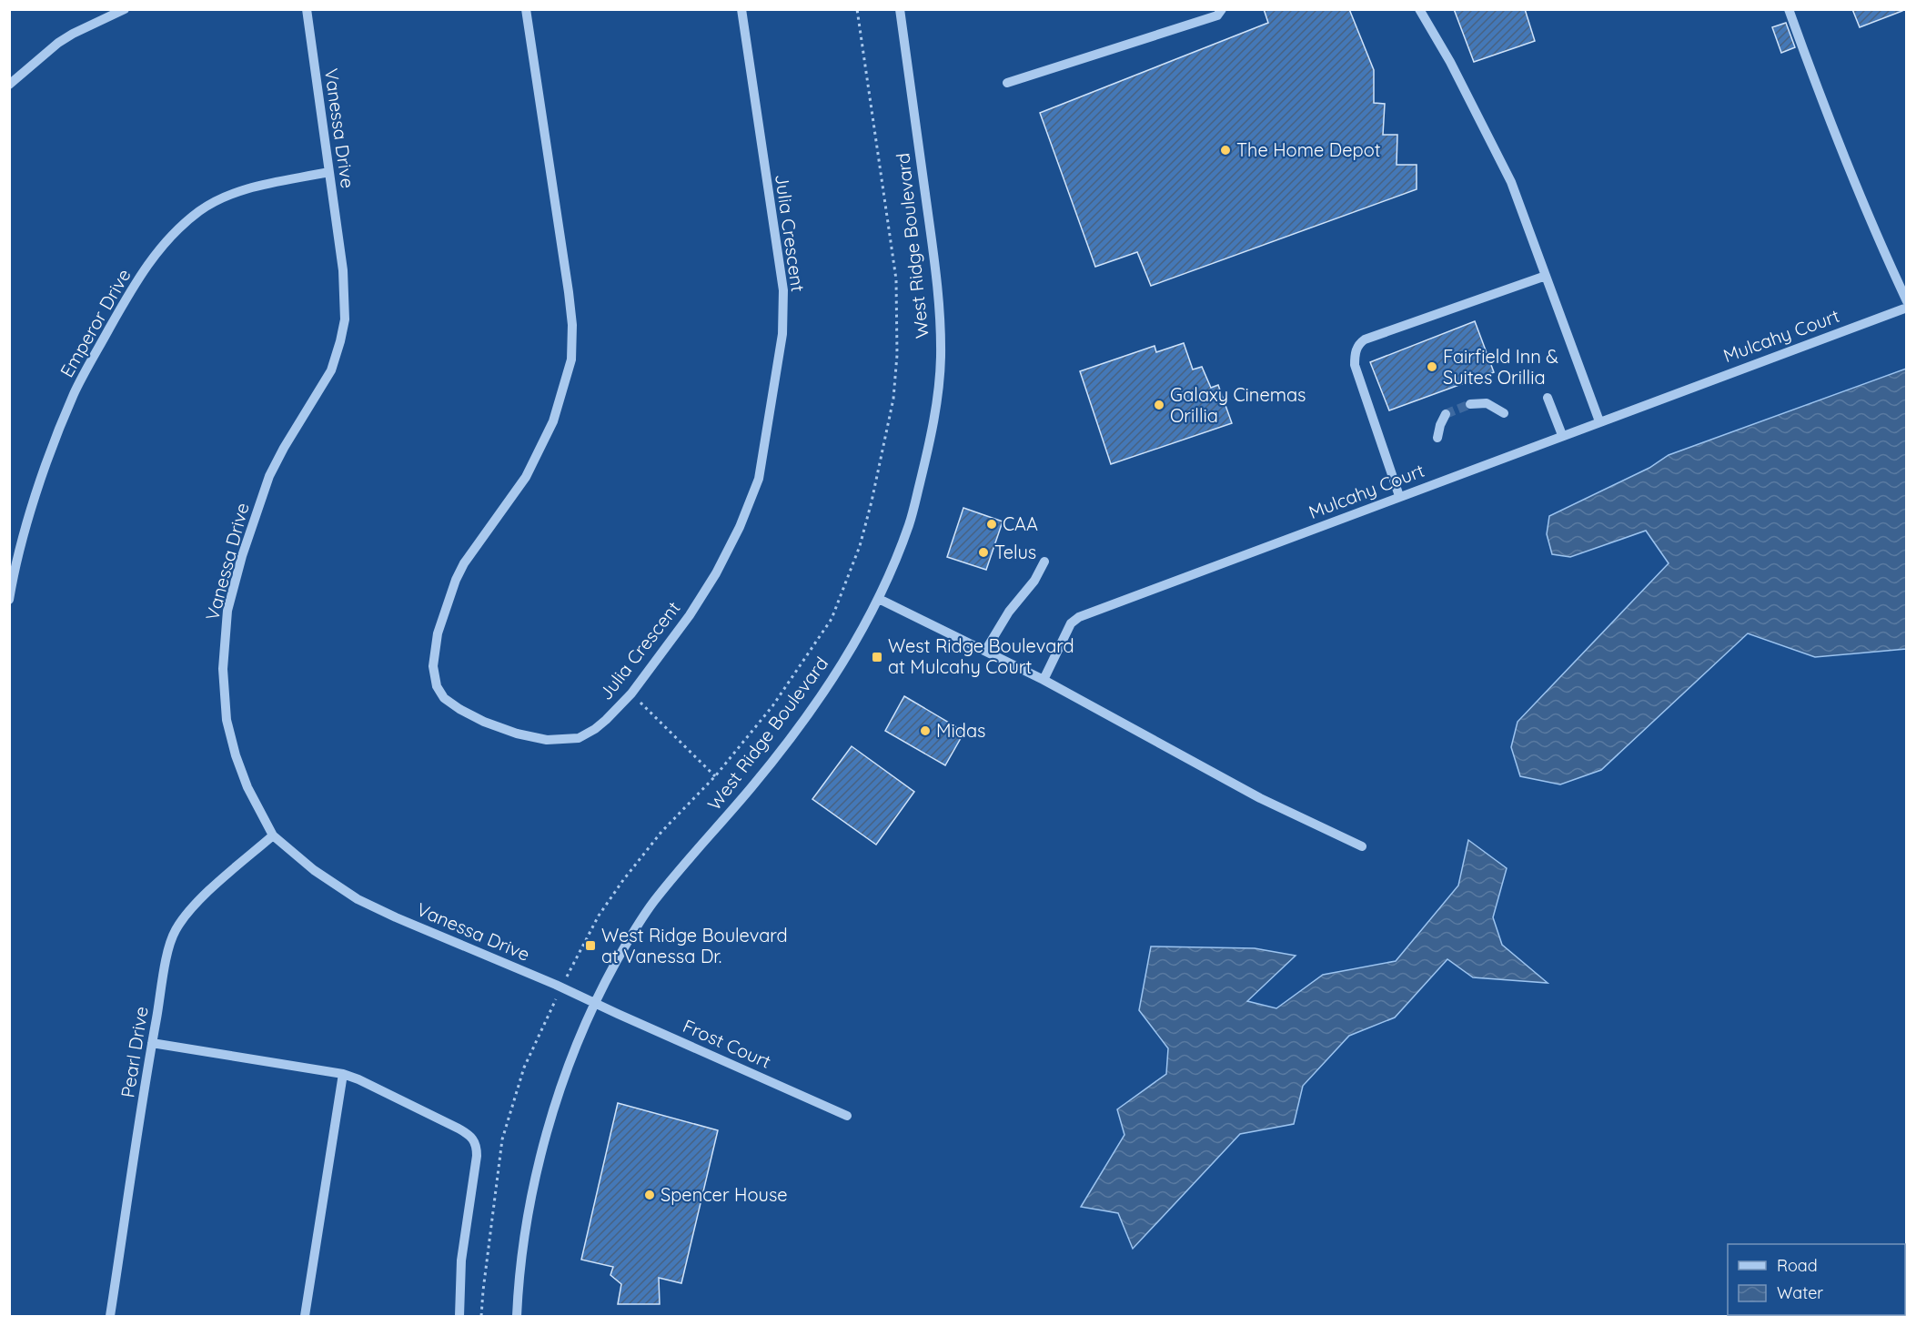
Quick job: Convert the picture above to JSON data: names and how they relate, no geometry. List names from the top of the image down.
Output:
{
  "streets": {
    "street": [
      "Vanessa Drive",
      "Julia Crescent",
      "West Ridge Boulevard",
      "Emperor Drive",
      "Mulcahy Court",
      "Frost Court",
      "Pearl Drive"
    ]
  },
  "crossings": [
    ["Vanessa Drive", "West Ridge Boulevard"],
    ["Vanessa Drive", "Emperor Drive"],
    ["Vanessa Drive", "Frost Court"],
    ["Vanessa Drive", "Pearl Drive"],
    ["West Ridge Boulevard", "Frost Court"]
  ],
  "places": {
    "other": [
      "The Home Depot",
      "Fairfield Inn & Suites Orillia",
      "Galaxy Cinemas Orillia",
      "CAA",
      "Telus",
      "Midas",
      "Spencer House"
    ],
    "transit": ["West Ridge Boulevard at Mulcahy Court", "West Ridge Boulevard at Vanessa Dr."]
  },
  "legend": ["Road", "Water"]
}
